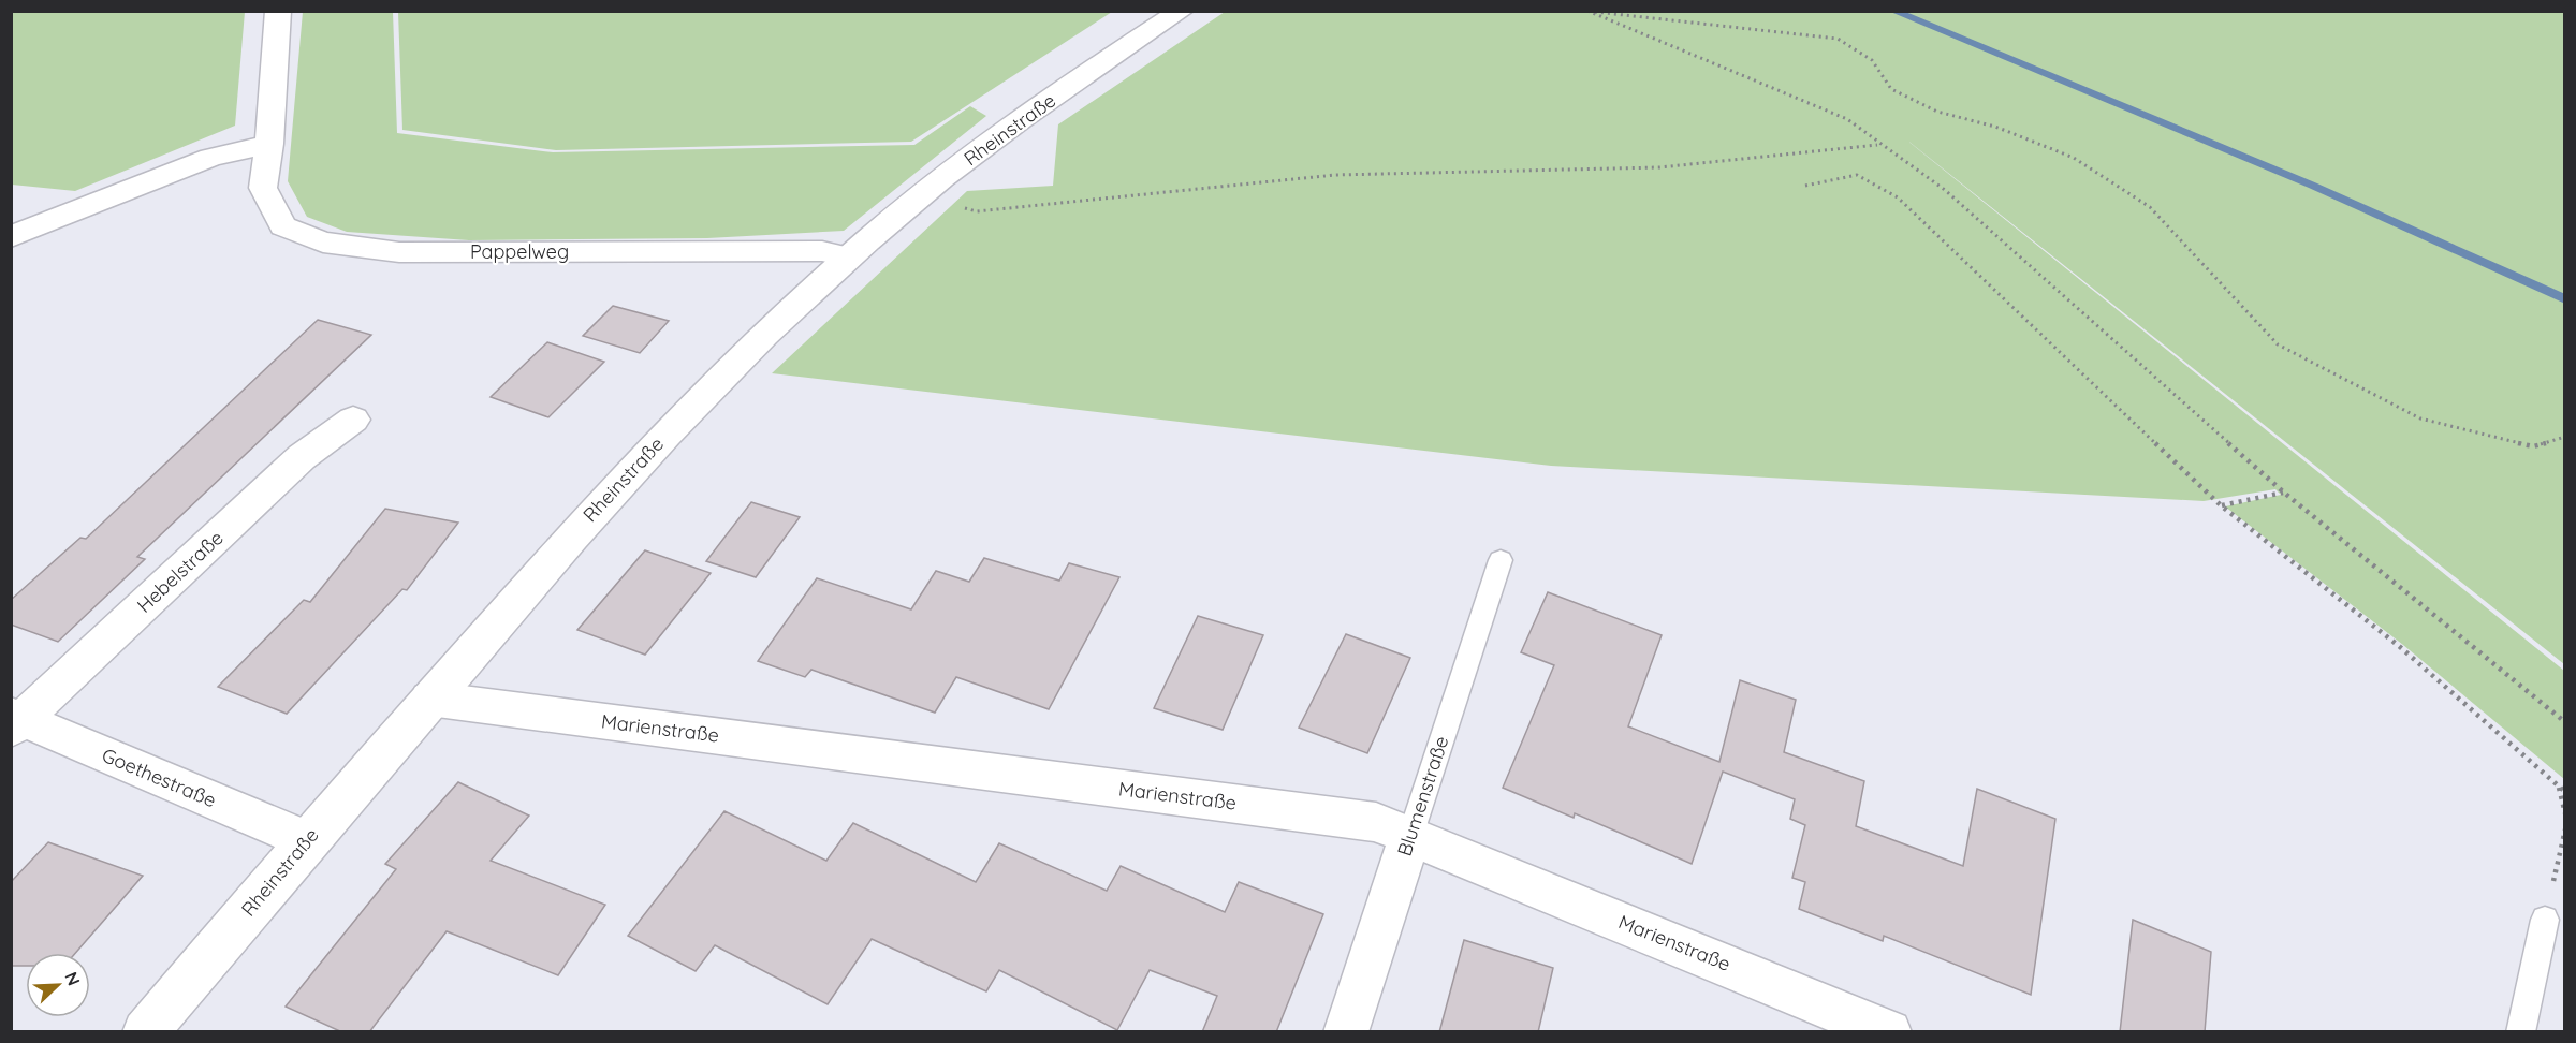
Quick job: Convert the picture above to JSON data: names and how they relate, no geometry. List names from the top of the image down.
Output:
{
  "streets": {
    "street": [
      "Rheinstraße",
      "Pappelweg",
      "Hebelstraße",
      "Marienstraße",
      "Goethestraße",
      "Blumenstraße"
    ]
  },
  "crossings": [
    ["Rheinstraße", "Pappelweg"],
    ["Rheinstraße", "Marienstraße"],
    ["Rheinstraße", "Goethestraße"],
    ["Hebelstraße", "Goethestraße"],
    ["Marienstraße", "Blumenstraße"]
  ],
  "north": "top right"
}
